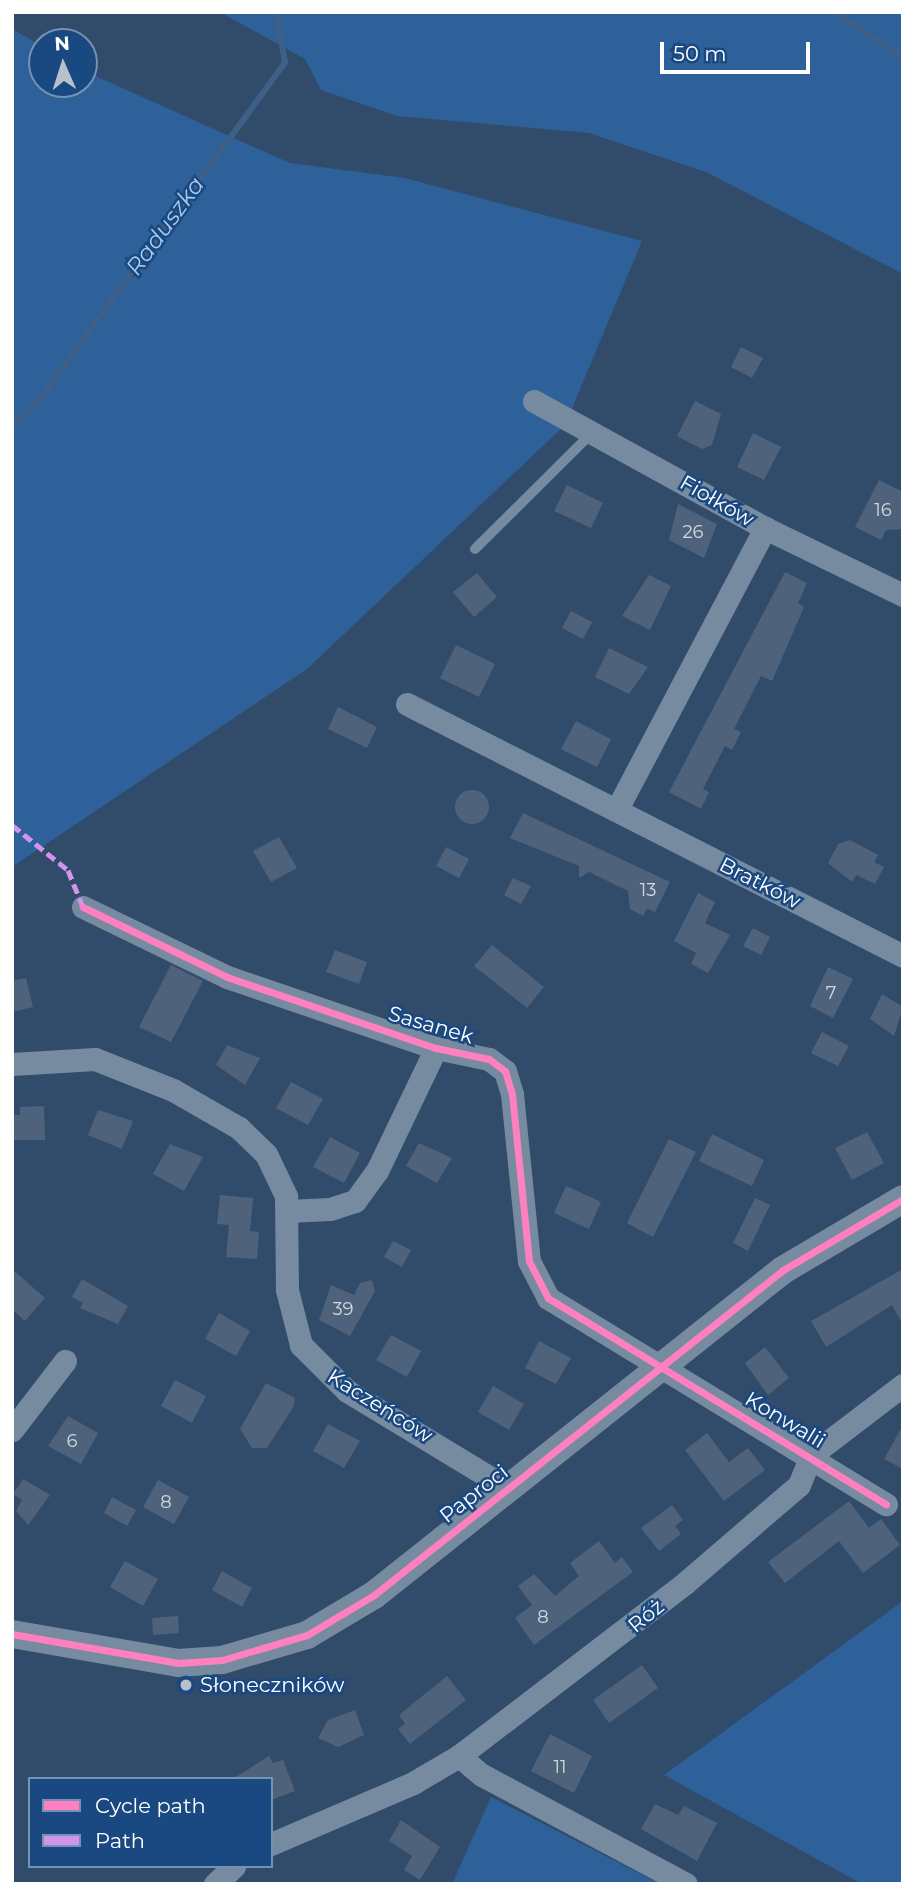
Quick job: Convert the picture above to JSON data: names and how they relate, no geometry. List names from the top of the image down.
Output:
{
  "streets": {
    "street": [
      "Fiołków",
      "Bratków",
      "Sasanek",
      "Kaczeńców",
      "Konwalii",
      "Paproci",
      "Róż"
    ]
  },
  "crossings": [
    ["Sasanek", "Konwalii"],
    ["Sasanek", "Paproci"],
    ["Kaczeńców", "Paproci"],
    ["Konwalii", "Paproci"],
    ["Konwalii", "Róż"]
  ],
  "water": ["Raduszka"],
  "places": ["Słoneczników"],
  "house_numbers": [
    "16",
    "26",
    "13",
    "7",
    "39",
    "6",
    "8",
    "8",
    "11"
  ],
  "legend": ["Cycle path", "Path"],
  "scale_bar": "50 m",
  "north": "top"
}
